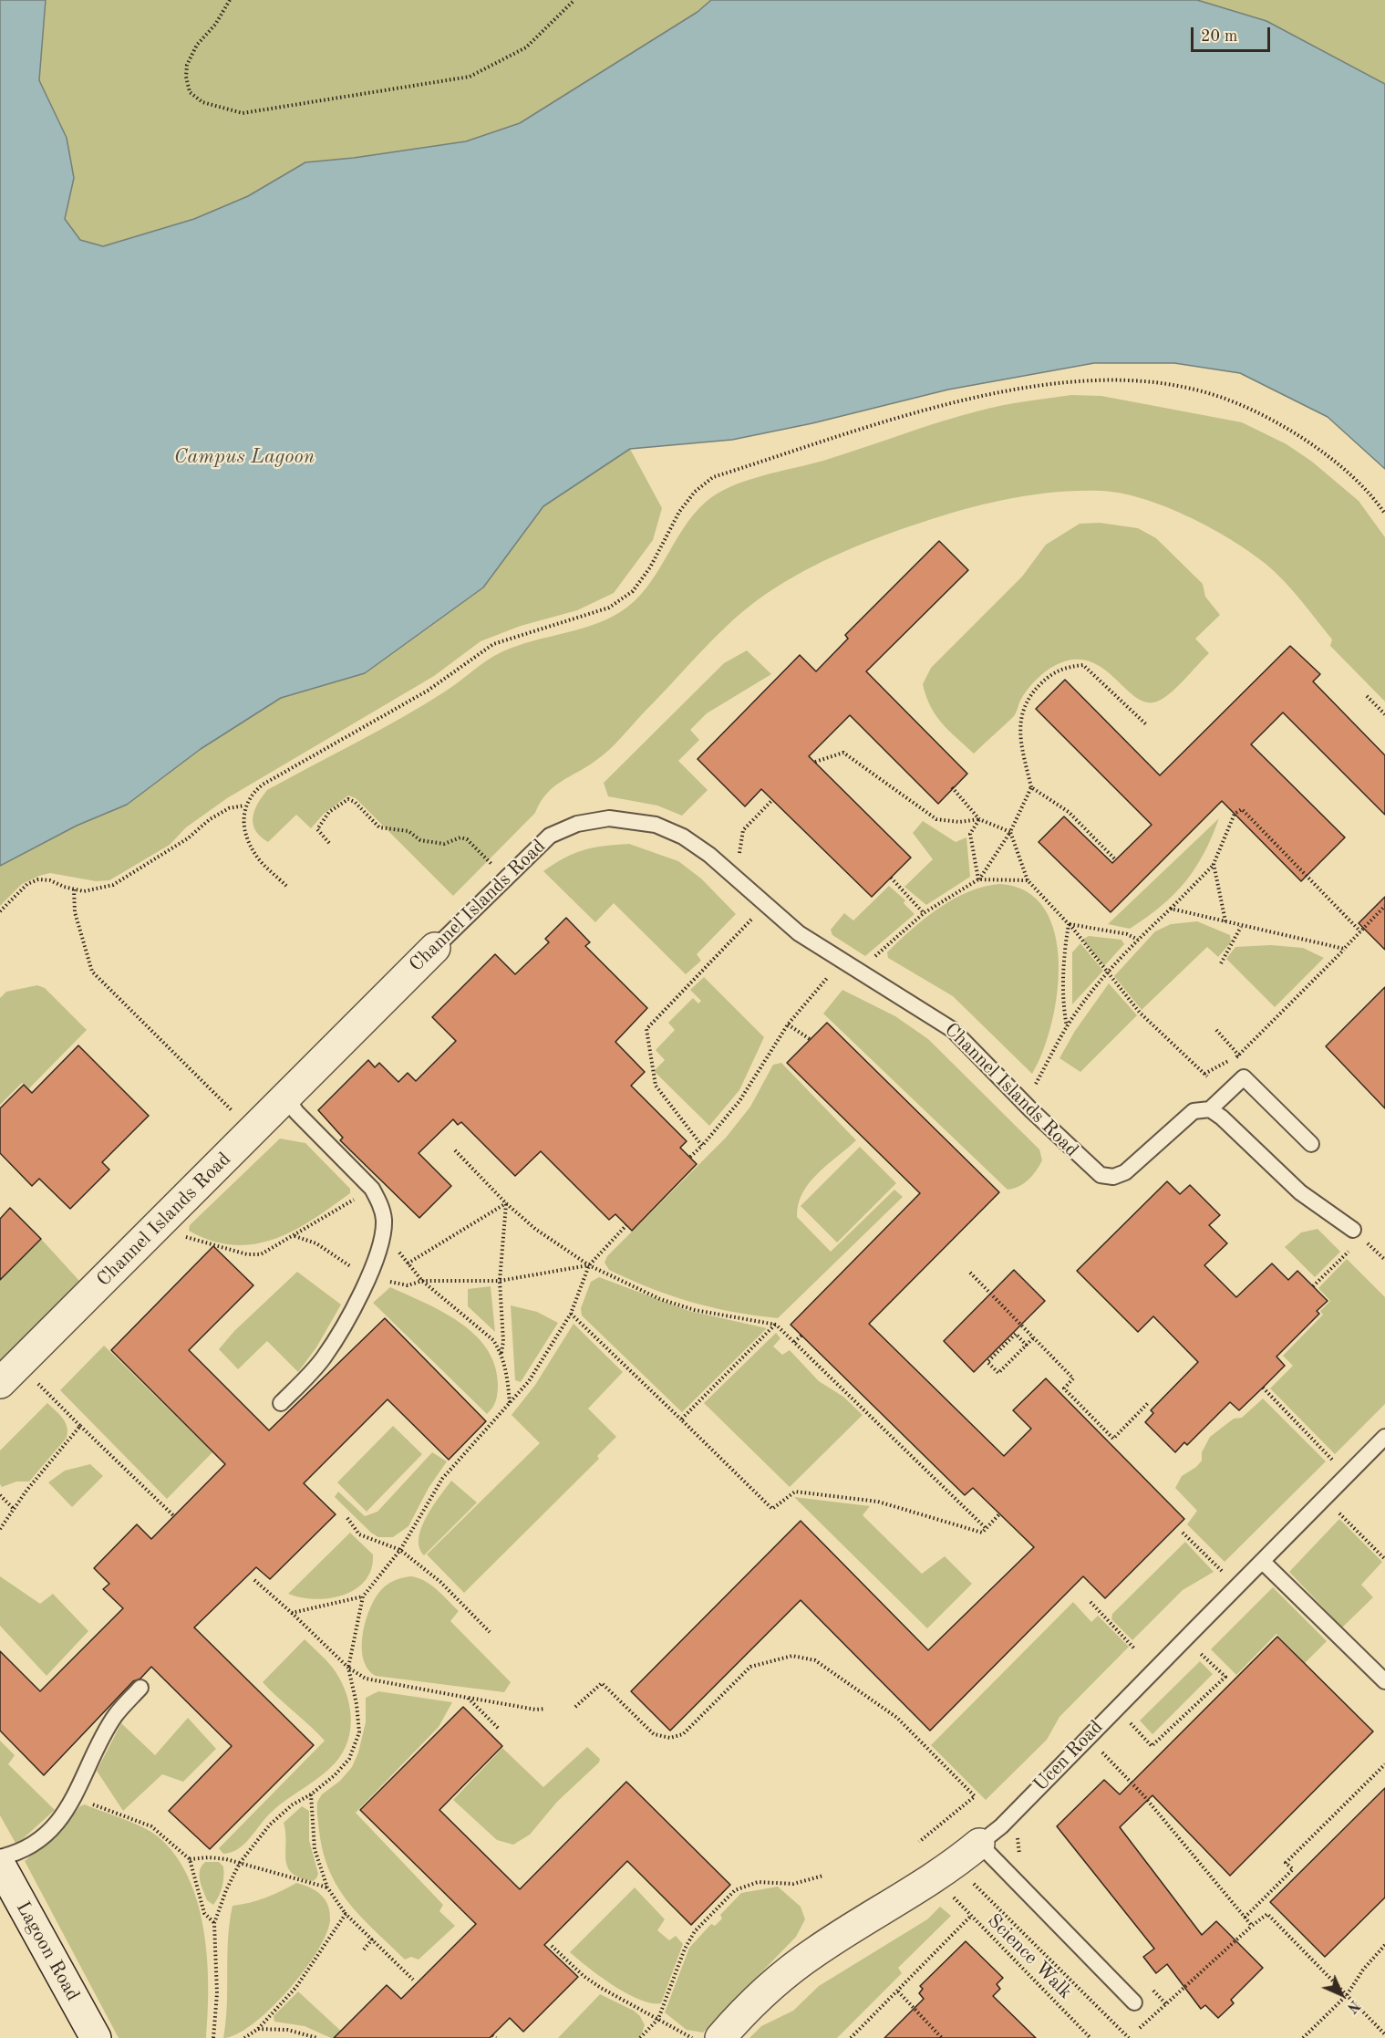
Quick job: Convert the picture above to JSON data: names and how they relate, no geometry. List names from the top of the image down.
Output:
{
  "streets": {
    "street": ["Channel Islands Road", "Ucen Road", "Lagoon Road"],
    "path": ["Science Walk"]
  },
  "crossings": [
    ["Ucen Road", "Science Walk"]
  ],
  "water": ["Campus Lagoon"],
  "scale_bar": "20 m",
  "north": "bottom right"
}
